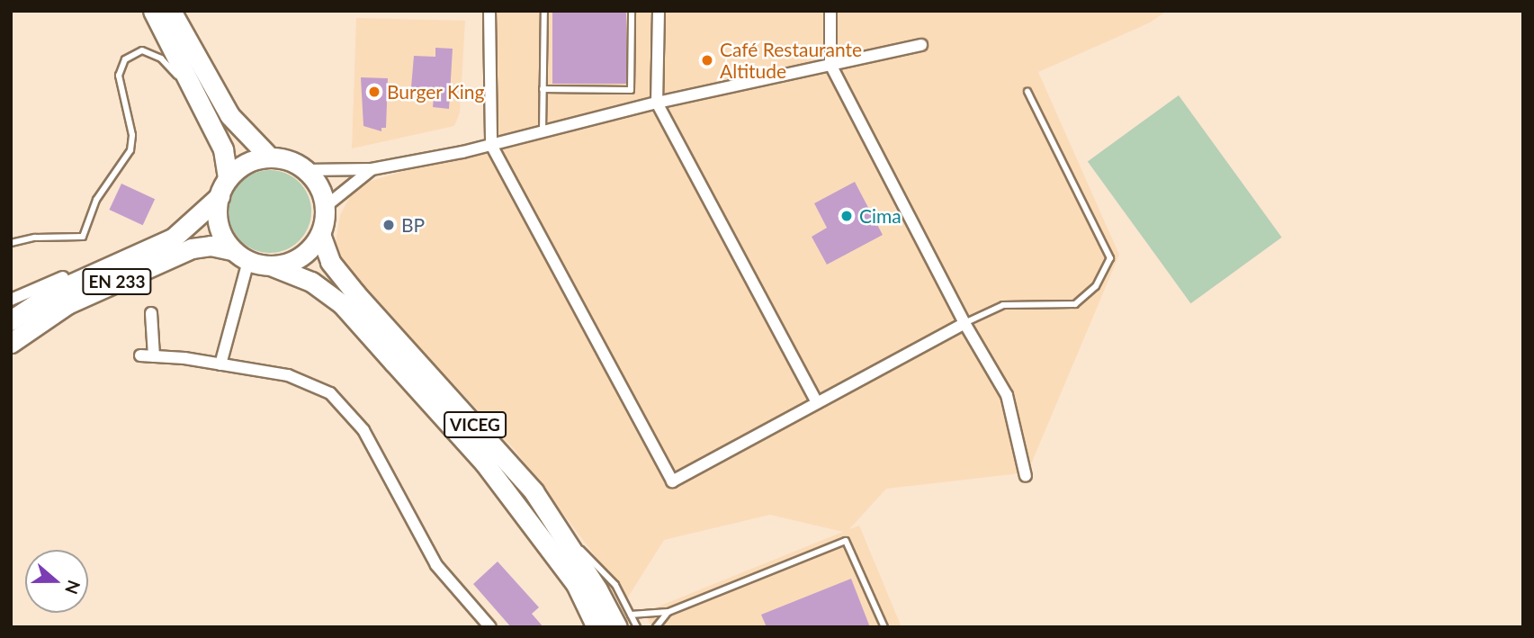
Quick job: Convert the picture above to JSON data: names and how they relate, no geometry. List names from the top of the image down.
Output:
{
  "streets": {
    "main road": ["EN 233", "VICEG"]
  },
  "crossings": [
    ["EN 233", "VICEG"]
  ],
  "places": [
    "Café Restaurante Altitude",
    "Burger King",
    "Cima",
    "BP"
  ],
  "north": "right"
}
